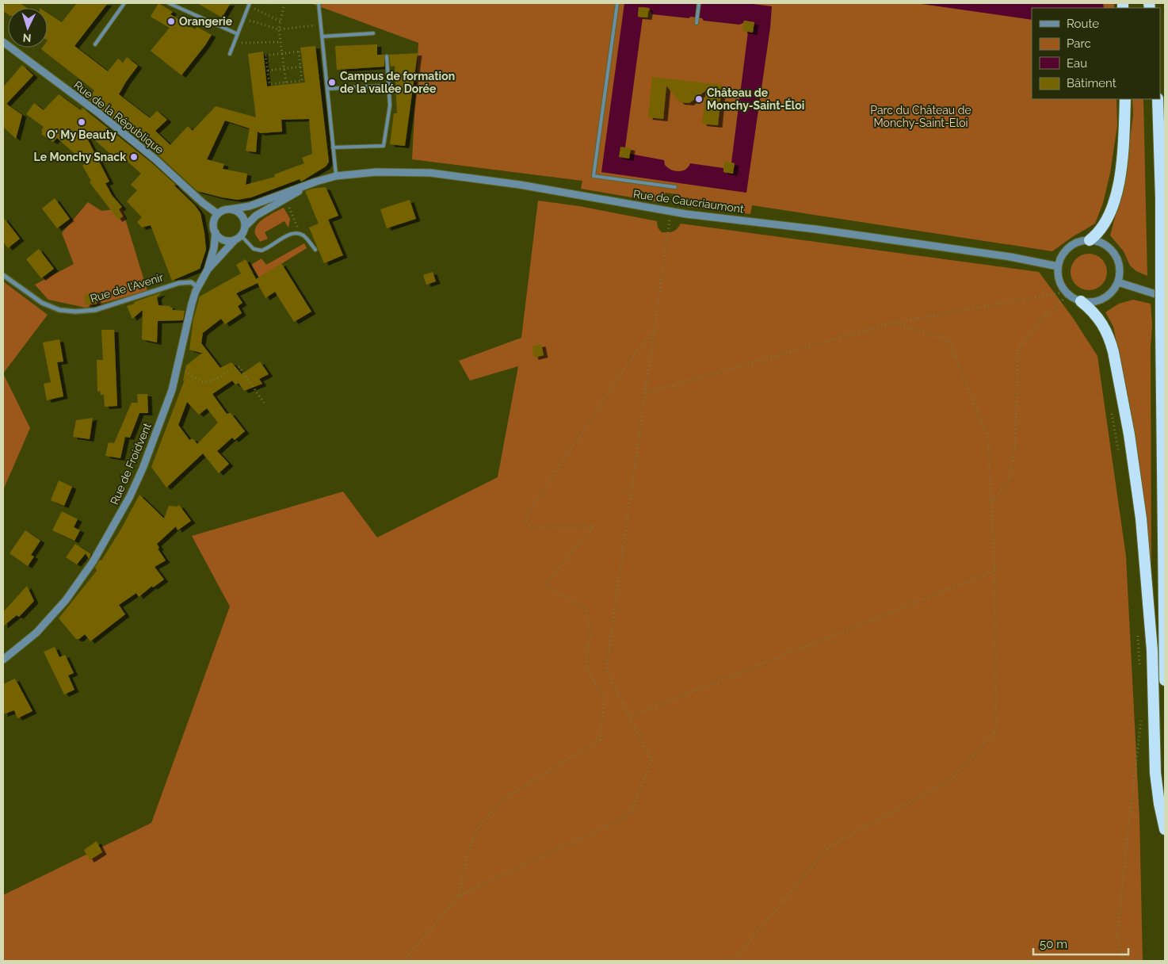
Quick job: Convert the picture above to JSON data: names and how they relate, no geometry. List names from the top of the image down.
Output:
{
  "streets": {
    "street": [
      "Rue de la République",
      "Rue de Caucriaumont",
      "Rue de l'Avenir",
      "Rue de Froidvent"
    ]
  },
  "crossings": [
    ["Rue de l'Avenir", "Rue de Froidvent"]
  ],
  "parks": ["Parc du Château de Monchy-Saint-Eloi"],
  "places": [
    "Orangerie",
    "Campus de formation de la vallée Dorée",
    "Château de Monchy-Saint-Éloi",
    "O' My Beauty",
    "Le Monchy Snack"
  ],
  "legend": [
    "Route",
    "Parc",
    "Eau",
    "Bâtiment"
  ],
  "scale_bar": "50 m",
  "north": "bottom"
}
